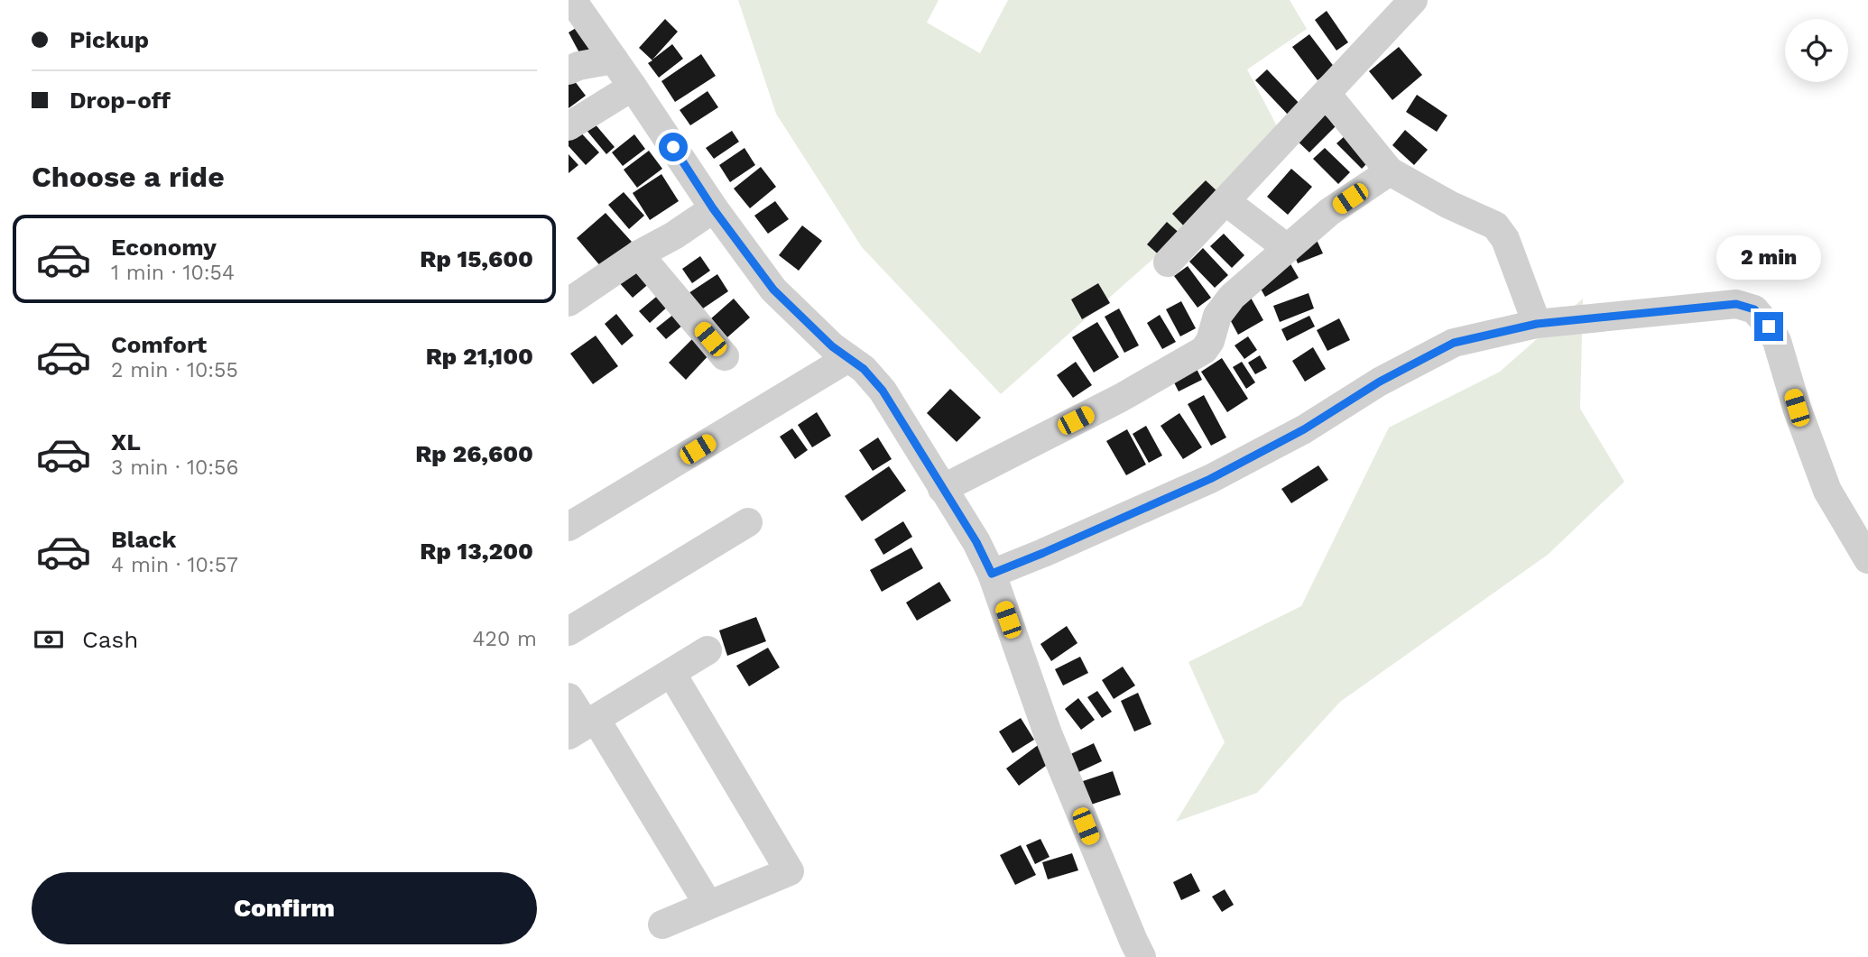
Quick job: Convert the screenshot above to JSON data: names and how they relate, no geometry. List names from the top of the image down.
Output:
{
  "page": {
    "banner": ["Pickup", "Drop-off"],
    "heading": "Choose a ride",
    "list": [
      {
        "name": "Economy",
        "note": "1 min · 10:54",
        "value": "Rp 15,600"
      },
      {
        "name": "Comfort",
        "note": "2 min · 10:55",
        "value": "Rp 21,100"
      },
      {
        "name": "XL",
        "note": "3 min · 10:56",
        "value": "Rp 26,600"
      },
      {
        "name": "Black",
        "note": "4 min · 10:57",
        "value": "Rp 13,200"
      }
    ],
    "bubble": "2 min",
    "pay": ["Cash", "420 m"],
    "buttons": "Confirm"
  }
}
